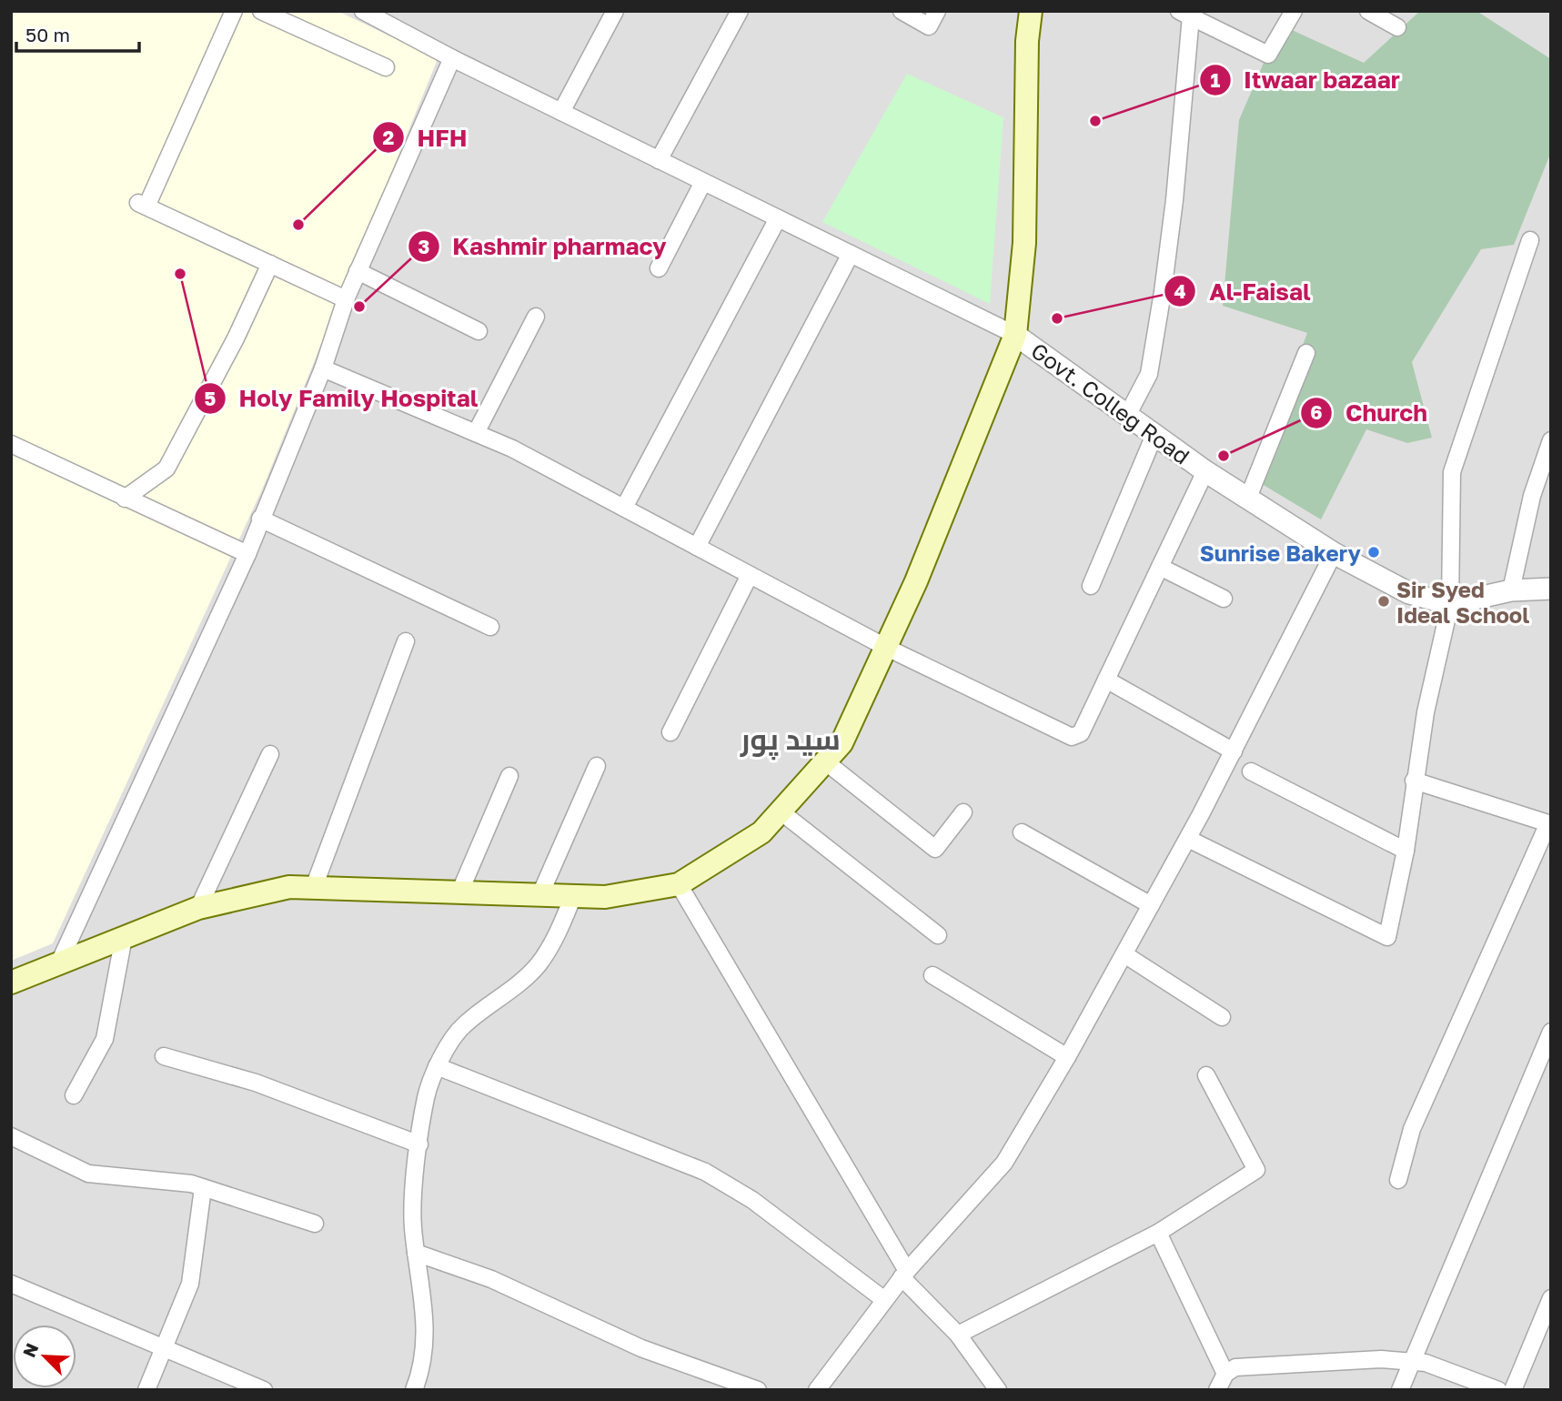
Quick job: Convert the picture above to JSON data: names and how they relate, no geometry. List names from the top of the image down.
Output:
{
  "streets": {
    "street": ["Govt. Colleg Road"]
  },
  "districts": ["سید پور"],
  "places": [
    "Itwaar bazaar",
    "HFH",
    "Holy Family Hospital",
    "Kashmir pharmacy",
    "Al-Faisal",
    "Church",
    "Sunrise Bakery",
    "Sir Syed Ideal School"
  ],
  "scale_bar": "50 m",
  "north": "top left"
}
